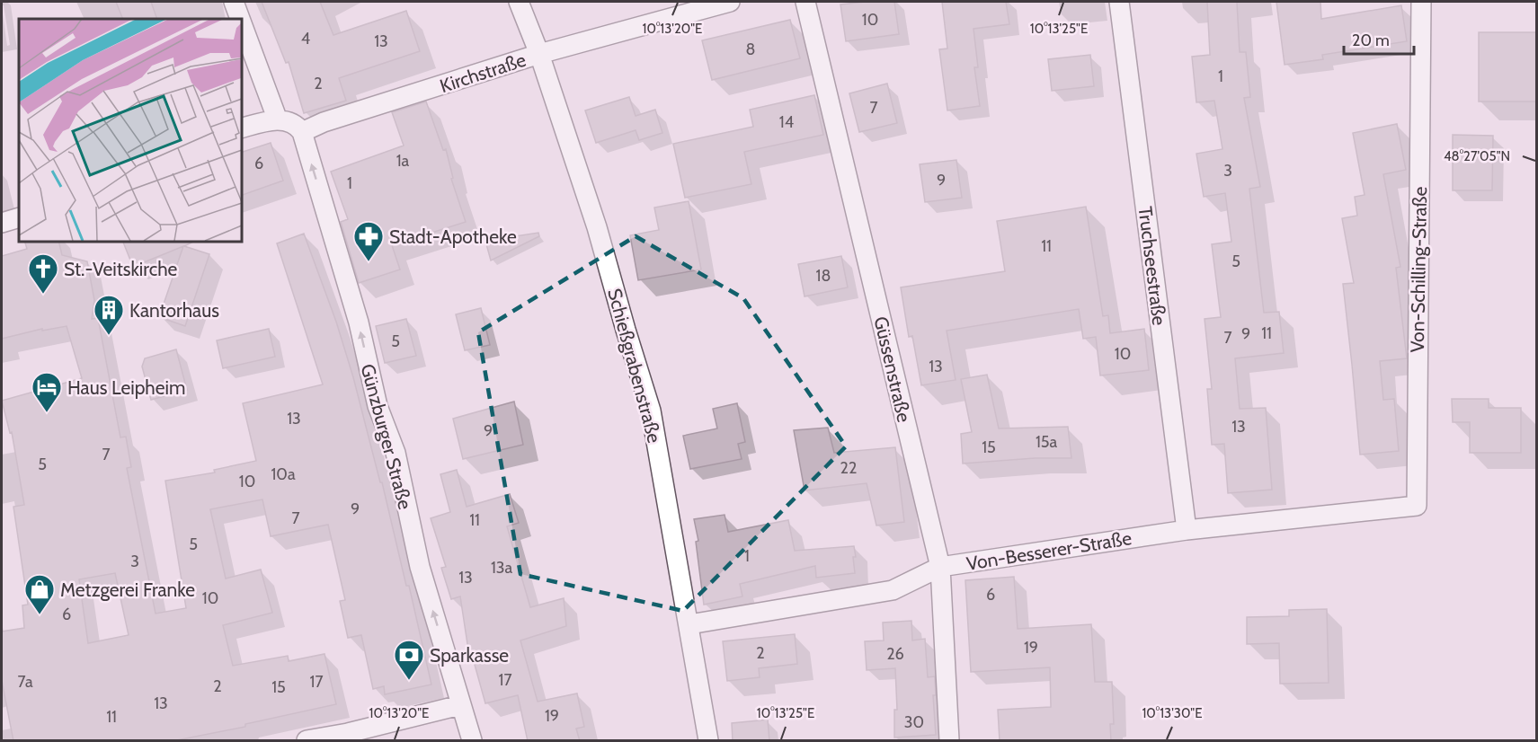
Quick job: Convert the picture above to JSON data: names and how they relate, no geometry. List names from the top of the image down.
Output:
{
  "streets": {
    "street": [
      "Kirchstraße",
      "Truchseestraße",
      "Von-Schilling-Straße",
      "Schießgrabenstraße",
      "Güssenstraße",
      "Günzburger Straße",
      "Von-Besserer-Straße"
    ]
  },
  "crossings": [
    ["Kirchstraße", "Schießgrabenstraße"],
    ["Kirchstraße", "Günzburger Straße"],
    ["Truchseestraße", "Von-Besserer-Straße"],
    ["Von-Schilling-Straße", "Von-Besserer-Straße"],
    ["Schießgrabenstraße", "Von-Besserer-Straße"],
    ["Güssenstraße", "Von-Besserer-Straße"]
  ],
  "one_way": ["Günzburger Straße"],
  "places": {
    "pharmacy": ["Stadt-Apotheke"],
    "church": ["St.-Veitskirche"],
    "building": ["Kantorhaus"],
    "hotel": ["Haus Leipheim"],
    "shop": ["Metzgerei Franke"],
    "bank": ["Sparkasse"]
  },
  "house_numbers": [
    "10",
    "4",
    "13",
    "8",
    "1",
    "2",
    "7",
    "14",
    "1a",
    "6",
    "3",
    "9",
    "1",
    "11",
    "5",
    "18",
    "11",
    "9",
    "7",
    "5",
    "10",
    "13",
    "13",
    "13",
    "9",
    "15a",
    "15",
    "7",
    "5",
    "22",
    "10a",
    "10",
    "9",
    "7",
    "11",
    "5",
    "1",
    "3",
    "13a",
    "13",
    "6",
    "10",
    "6",
    "19",
    "2",
    "26",
    "17",
    "7a",
    "17",
    "2",
    "15",
    "13",
    "19",
    "11",
    "30"
  ],
  "scale_bar": "20 m",
  "coordinates": [
    "10°13'25\"E",
    "10°13'20\"E",
    "48°27'05\"N",
    "10°13'30\"E"
  ]
}
